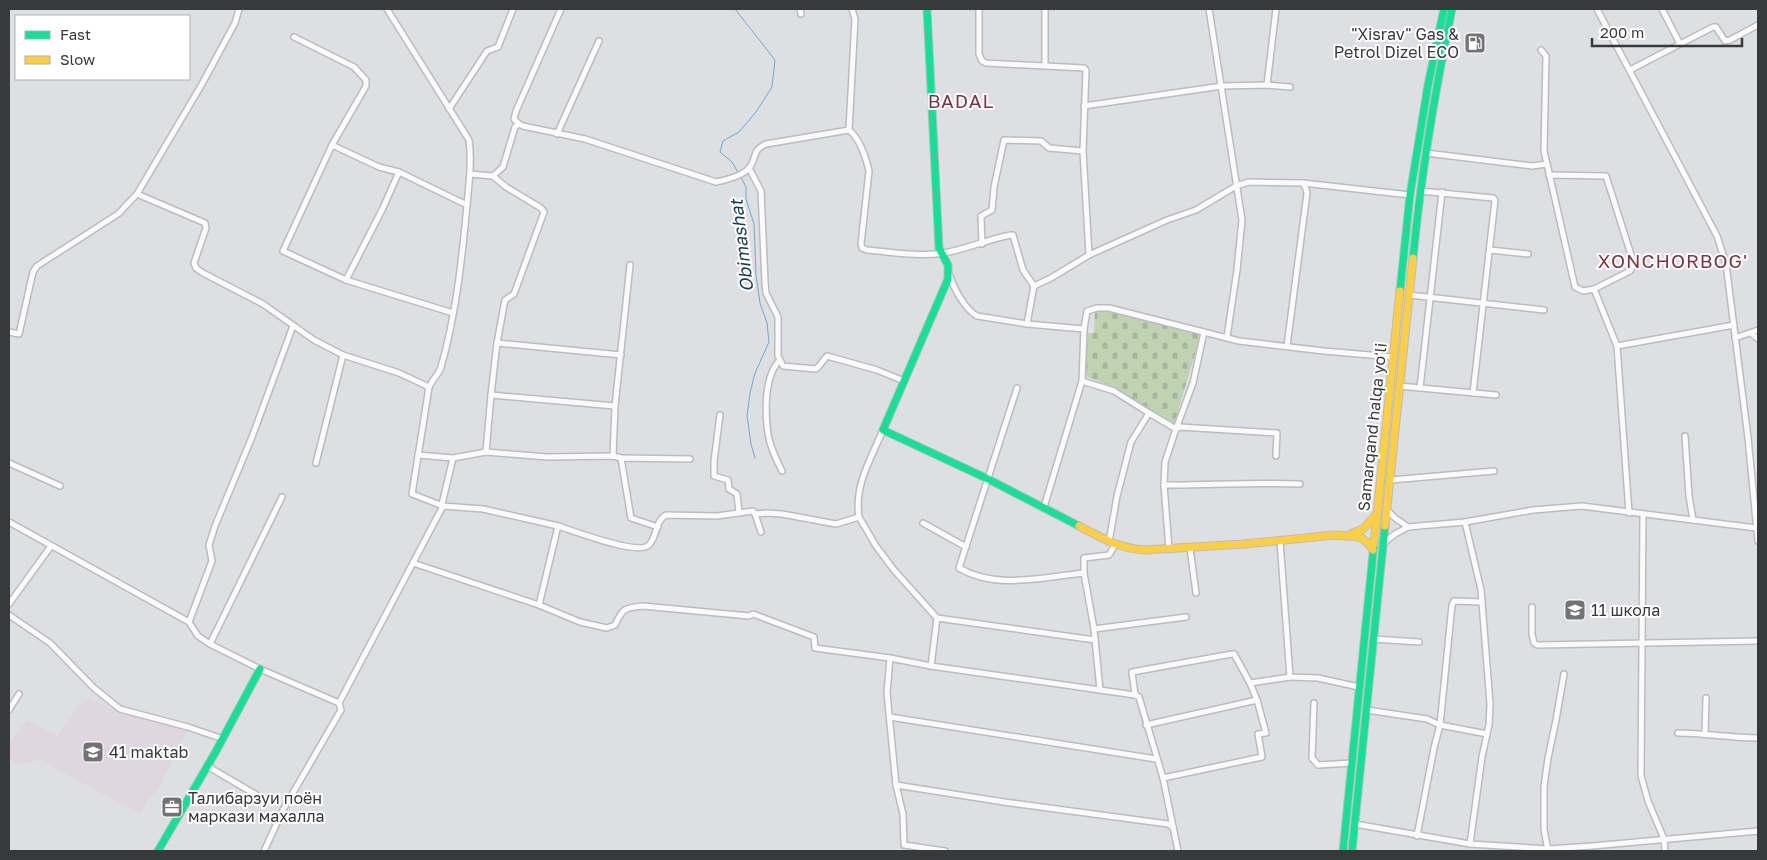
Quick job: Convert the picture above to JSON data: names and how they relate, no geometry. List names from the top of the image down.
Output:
{
  "streets": {
    "main road": ["Samarqand halqa yoʻli"]
  },
  "districts": ["BADAL", "XONCHORBOG'"],
  "water": ["Obimashat"],
  "places": {
    "fuel station": ["\"Xisrav\" Gas & Petrol Dizel ECO"],
    "school or university": ["11 школа", "41 maktab"],
    "office": ["Талибарзуи поён маркази махалла"]
  },
  "legend": ["Fast", "Slow"],
  "scale_bar": "200 m"
}
